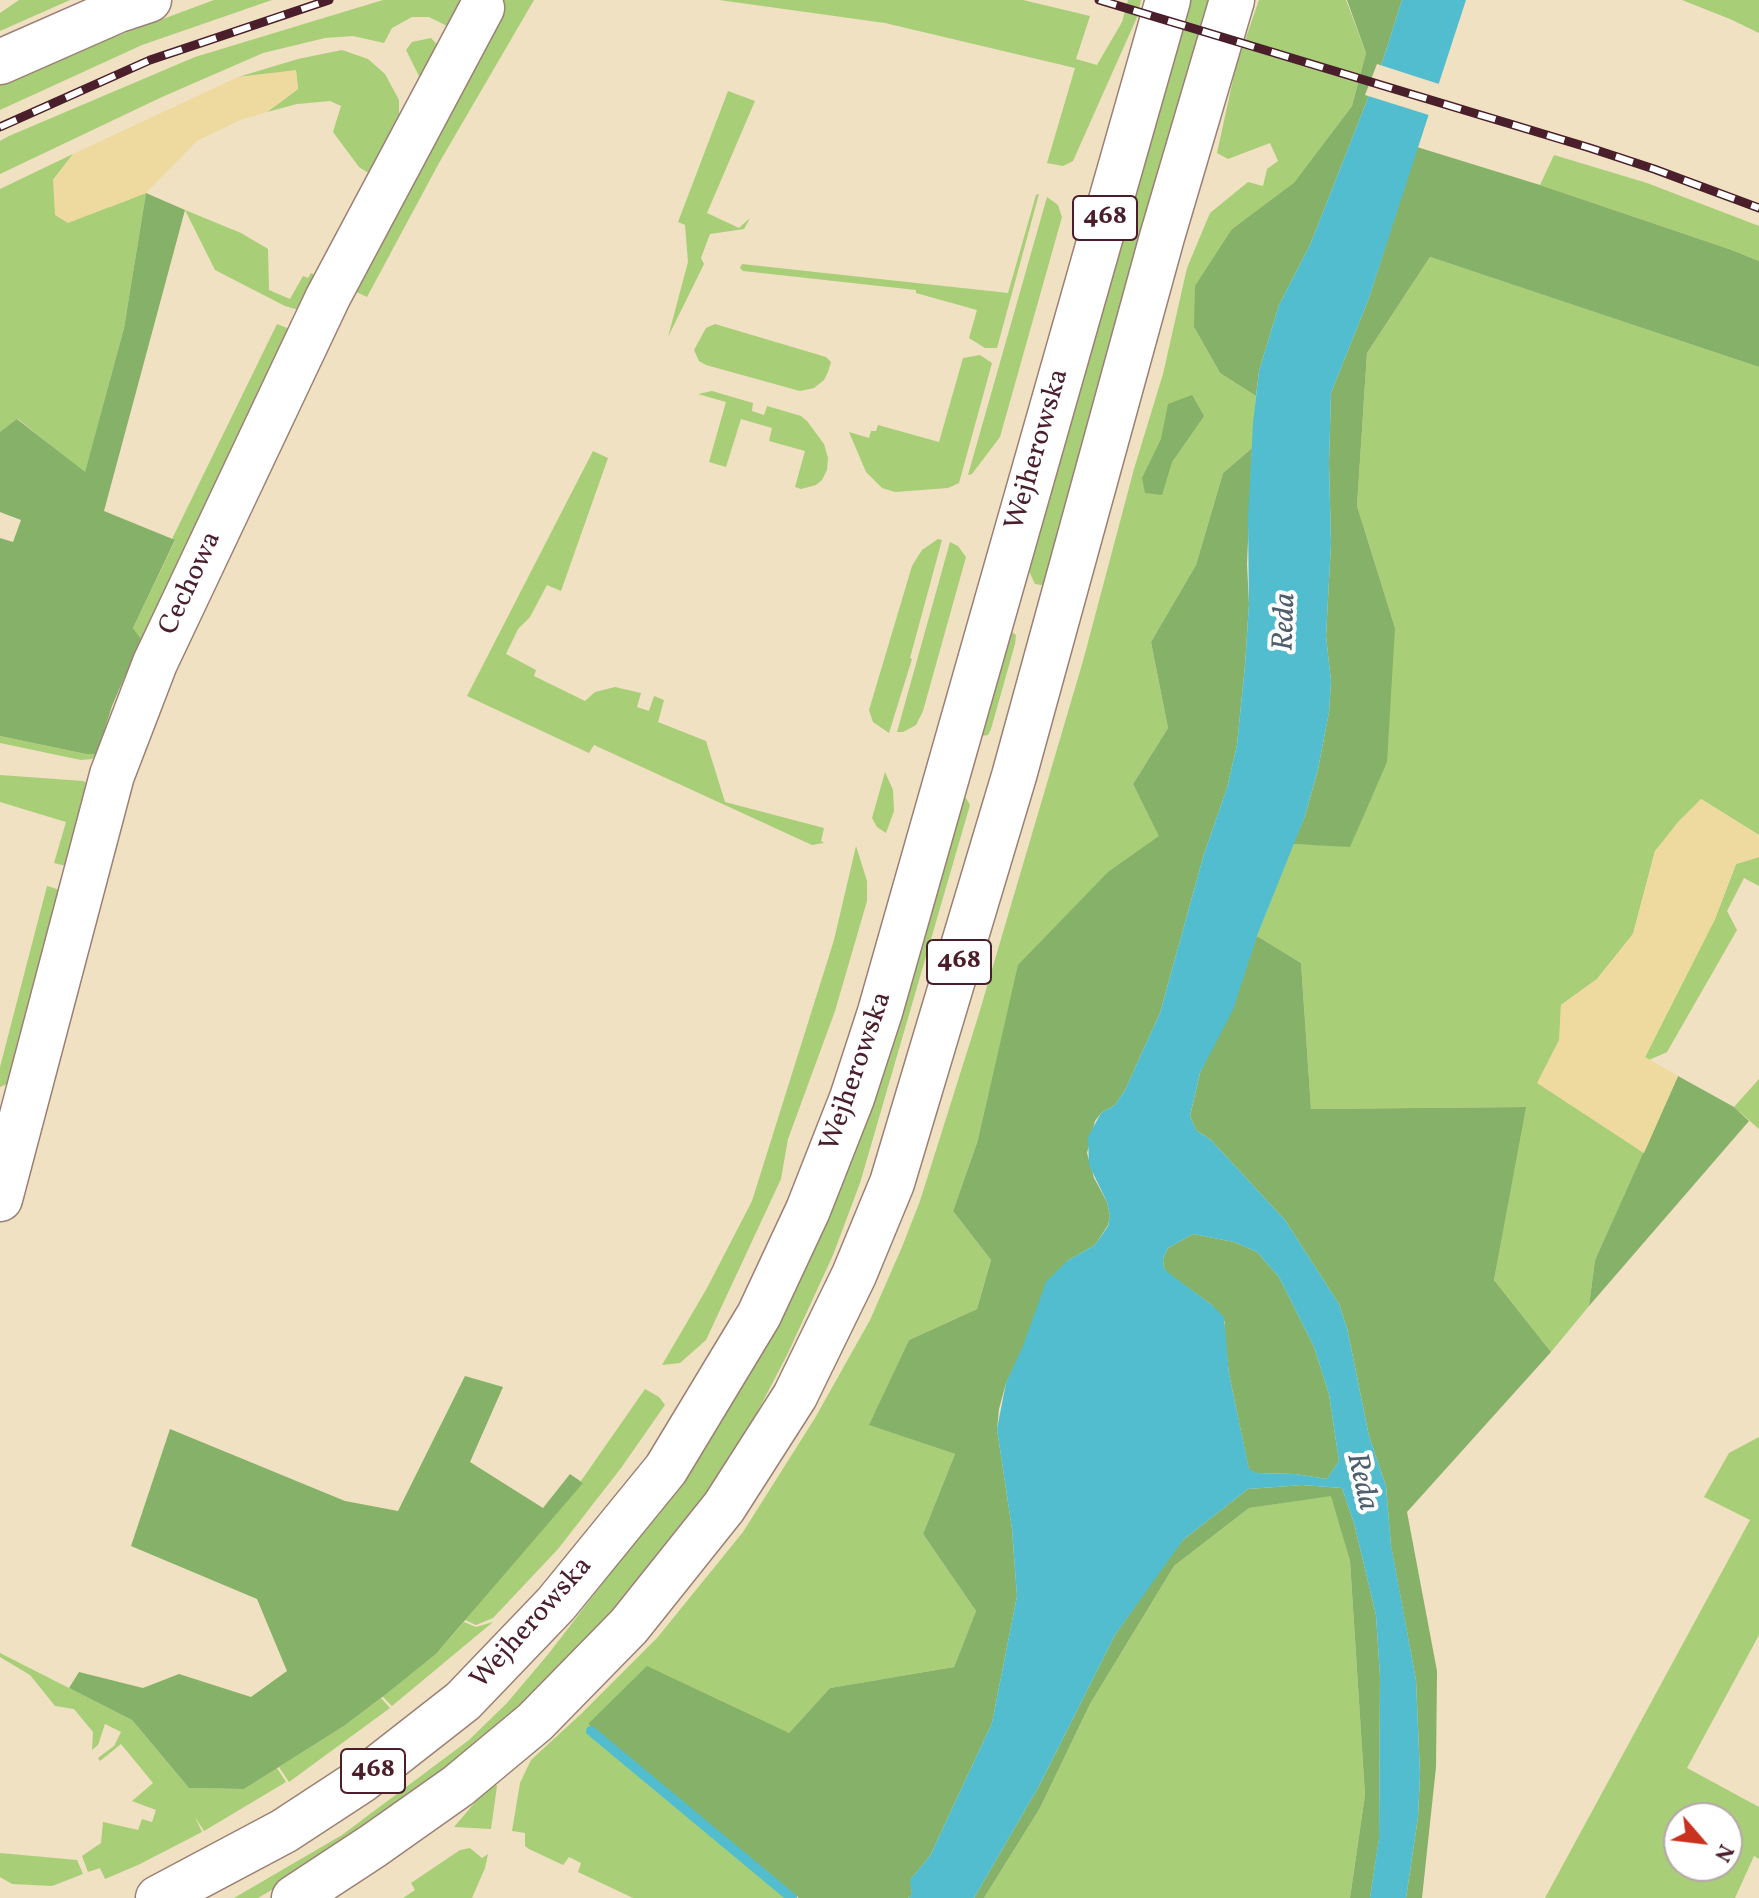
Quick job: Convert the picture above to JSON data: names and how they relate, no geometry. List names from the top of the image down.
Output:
{
  "streets": {
    "main road": ["468", "Wejherowska", "Cechowa"]
  },
  "water": ["Reda"],
  "north": "bottom right"
}
